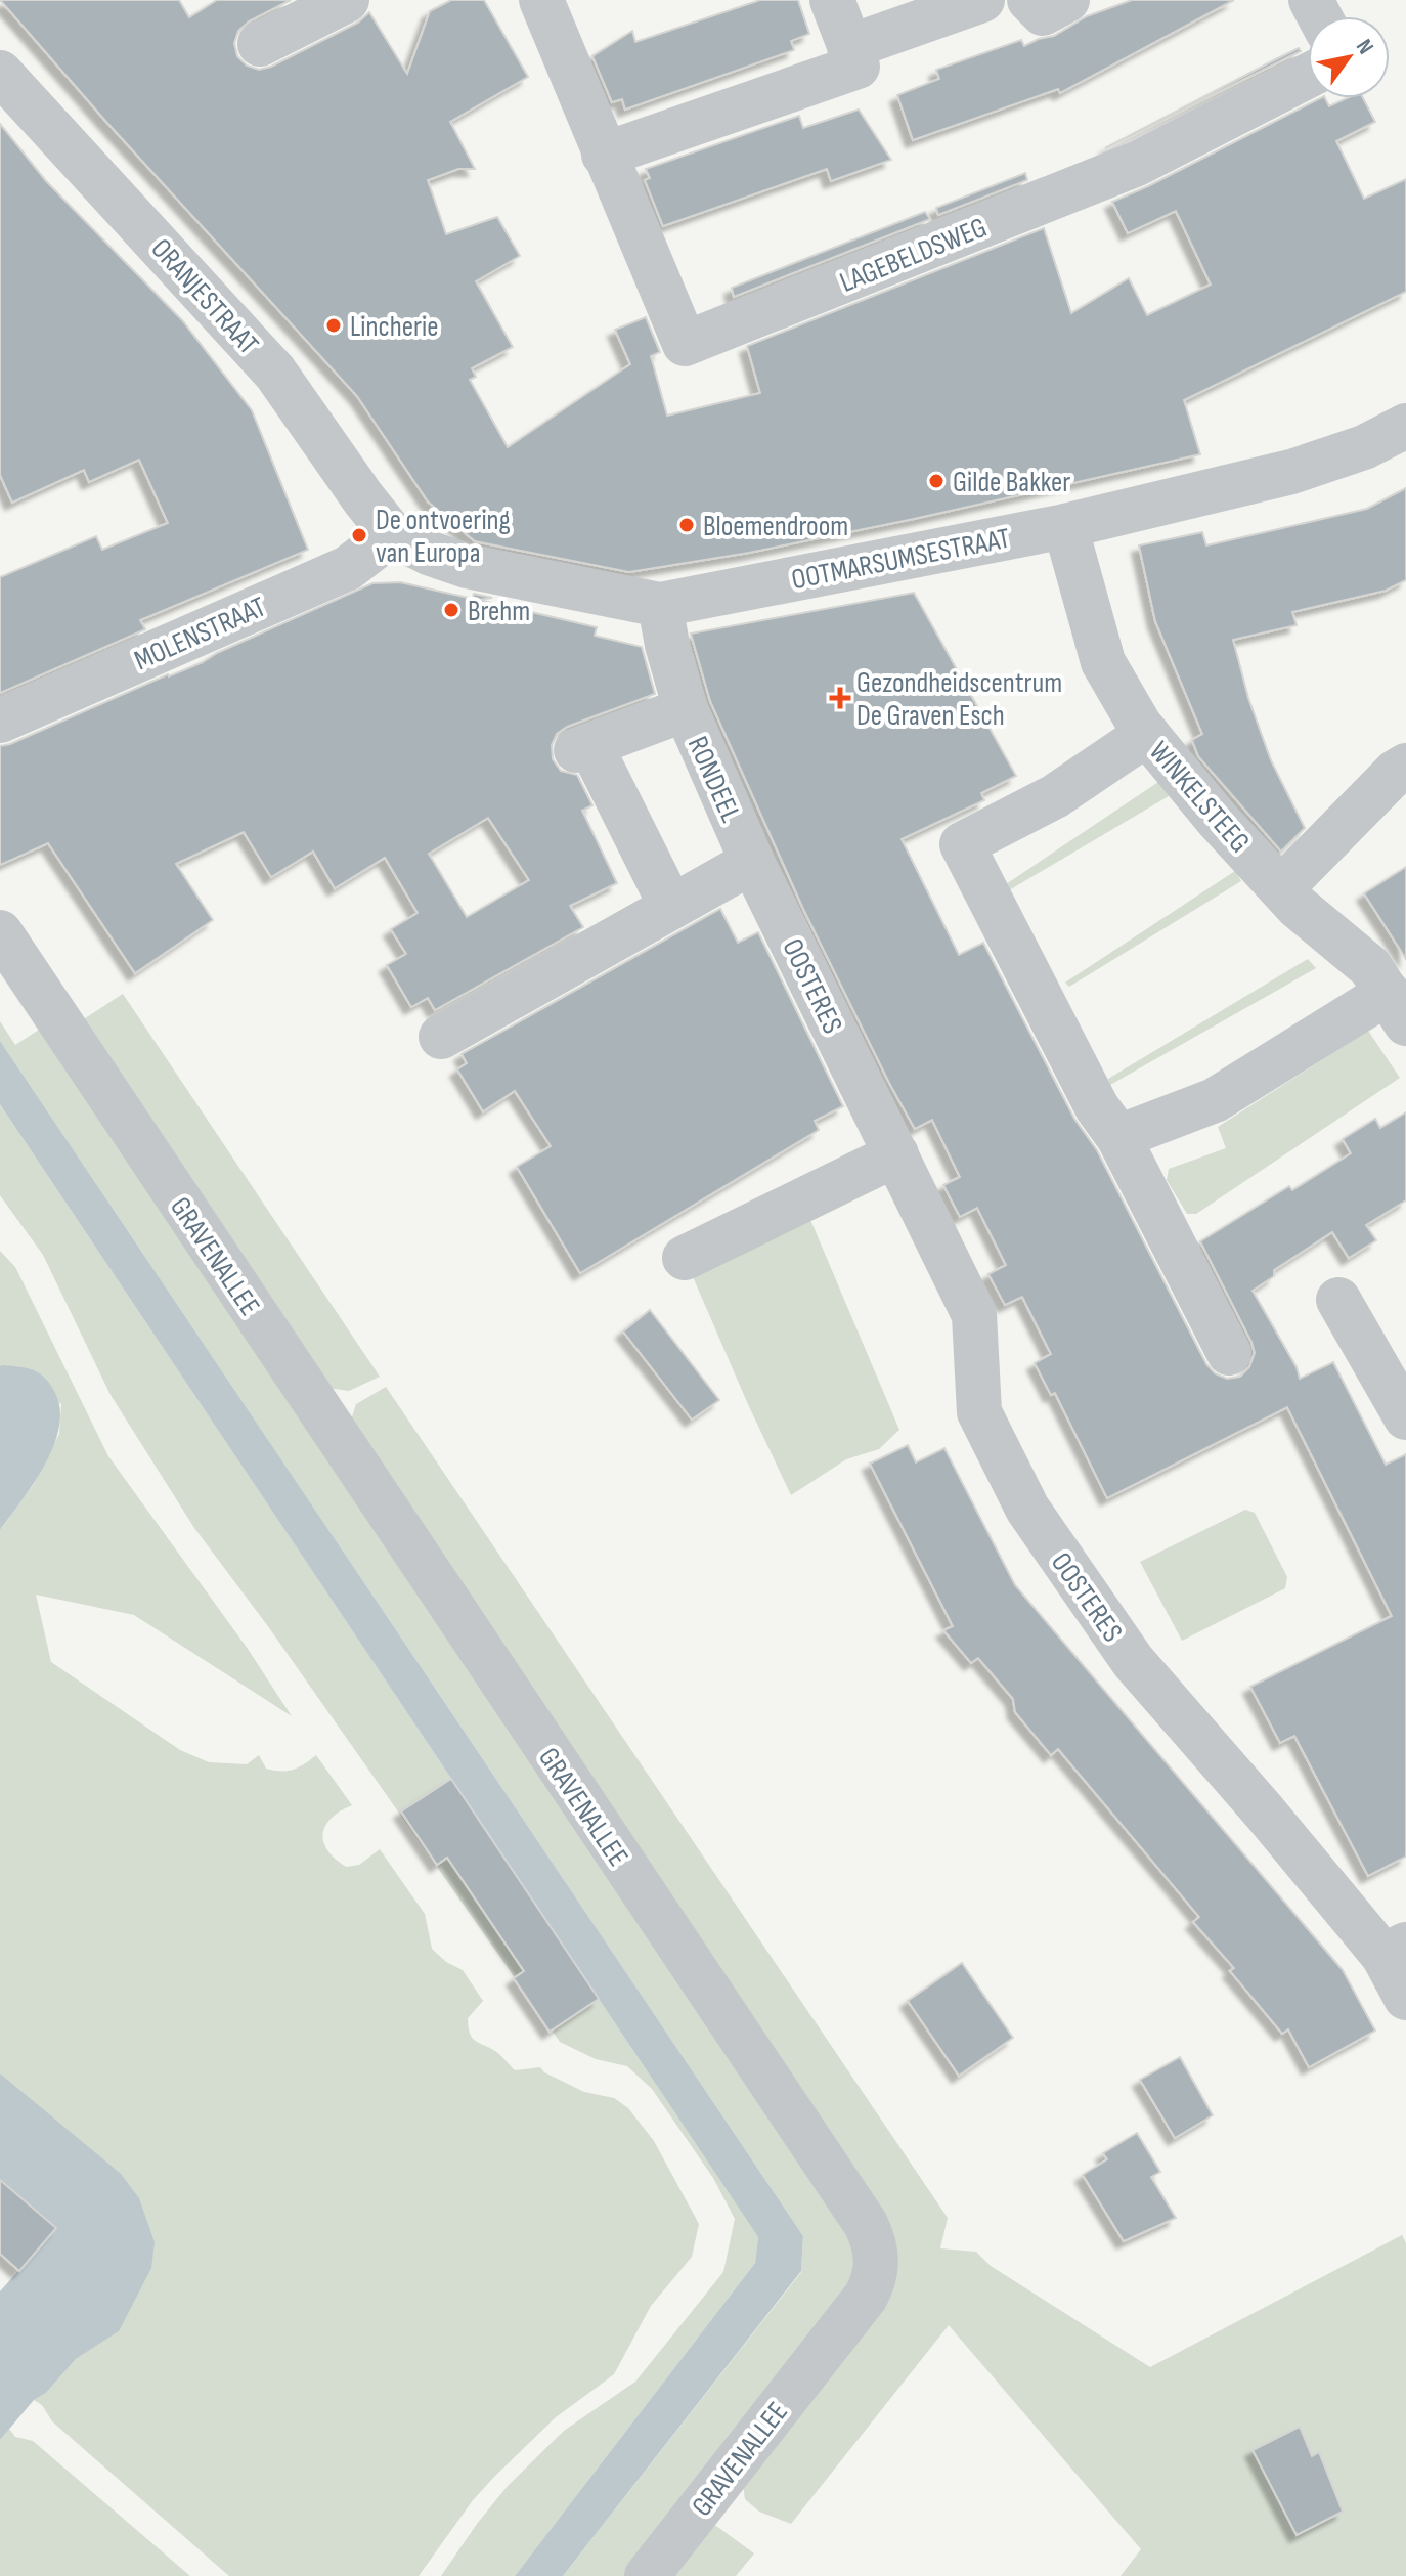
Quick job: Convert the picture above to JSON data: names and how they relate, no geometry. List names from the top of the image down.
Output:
{
  "streets": {
    "street": [
      "LAGEBELDSWEG",
      "ORANJESTRAAT",
      "OOTMARSUMSESTRAAT",
      "MOLENSTRAAT",
      "RONDEEL",
      "WINKELSTEEG",
      "OOSTERES",
      "GRAVENALLEE"
    ]
  },
  "crossings": [
    ["ORANJESTRAAT", "OOTMARSUMSESTRAAT"],
    ["ORANJESTRAAT", "MOLENSTRAAT"],
    ["OOTMARSUMSESTRAAT", "MOLENSTRAAT"],
    ["OOTMARSUMSESTRAAT", "RONDEEL"],
    ["OOTMARSUMSESTRAAT", "WINKELSTEEG"],
    ["RONDEEL", "OOSTERES"]
  ],
  "places": {
    "other": [
      "Lincherie",
      "Gilde Bakker",
      "Bloemendroom",
      "De ontvoering van Europa",
      "Brehm"
    ],
    "health": ["Gezondheidscentrum De Graven Esch"]
  },
  "north": "top right"
}
